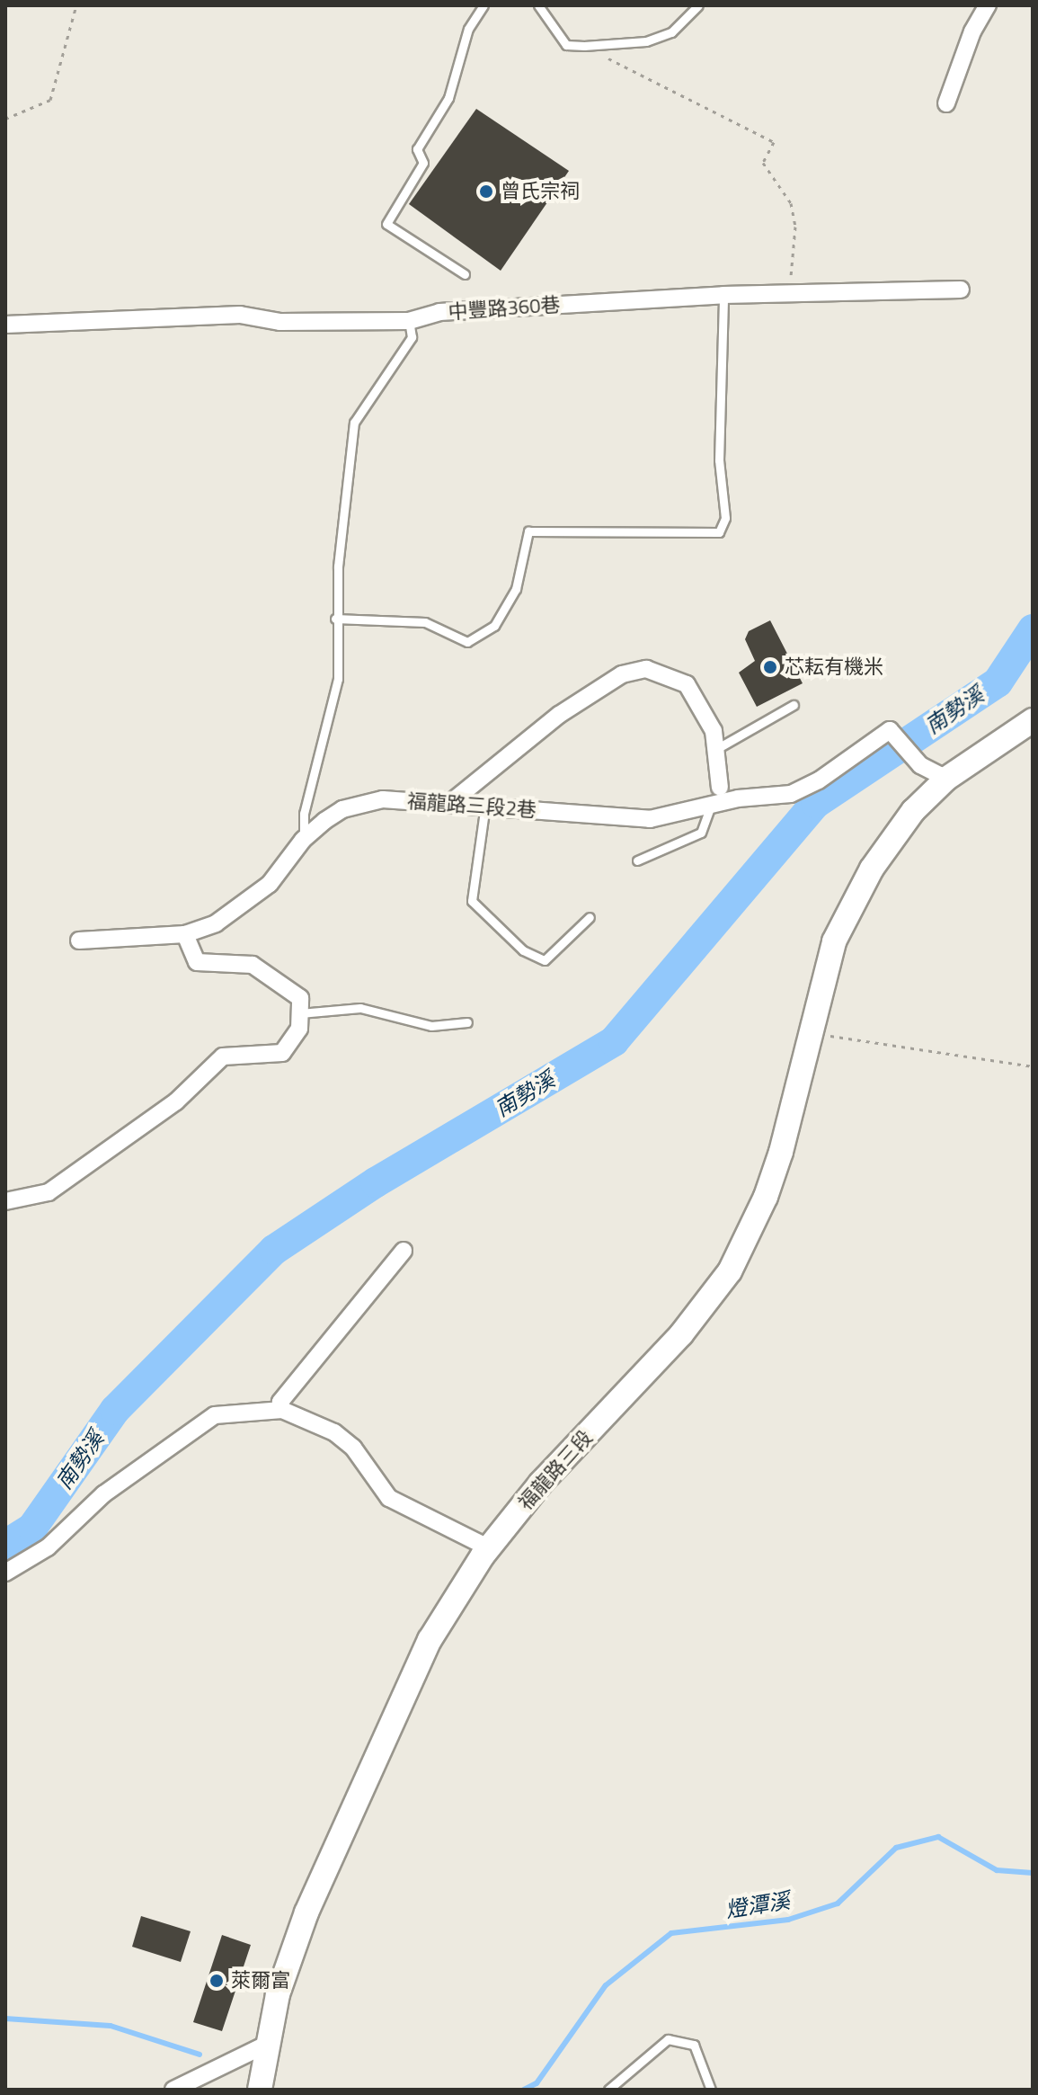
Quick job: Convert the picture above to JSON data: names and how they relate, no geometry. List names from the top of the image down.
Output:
{
  "streets": {
    "main road": ["福龍路三段"],
    "street": ["中豐路360巷", "福龍路三段2巷"]
  },
  "crossings": [
    ["福龍路三段2巷", "福龍路三段"]
  ],
  "water": ["南勢溪", "燈潭溪"],
  "places": ["曾氏宗祠", "芯耘有機米", "萊爾富"]
}
